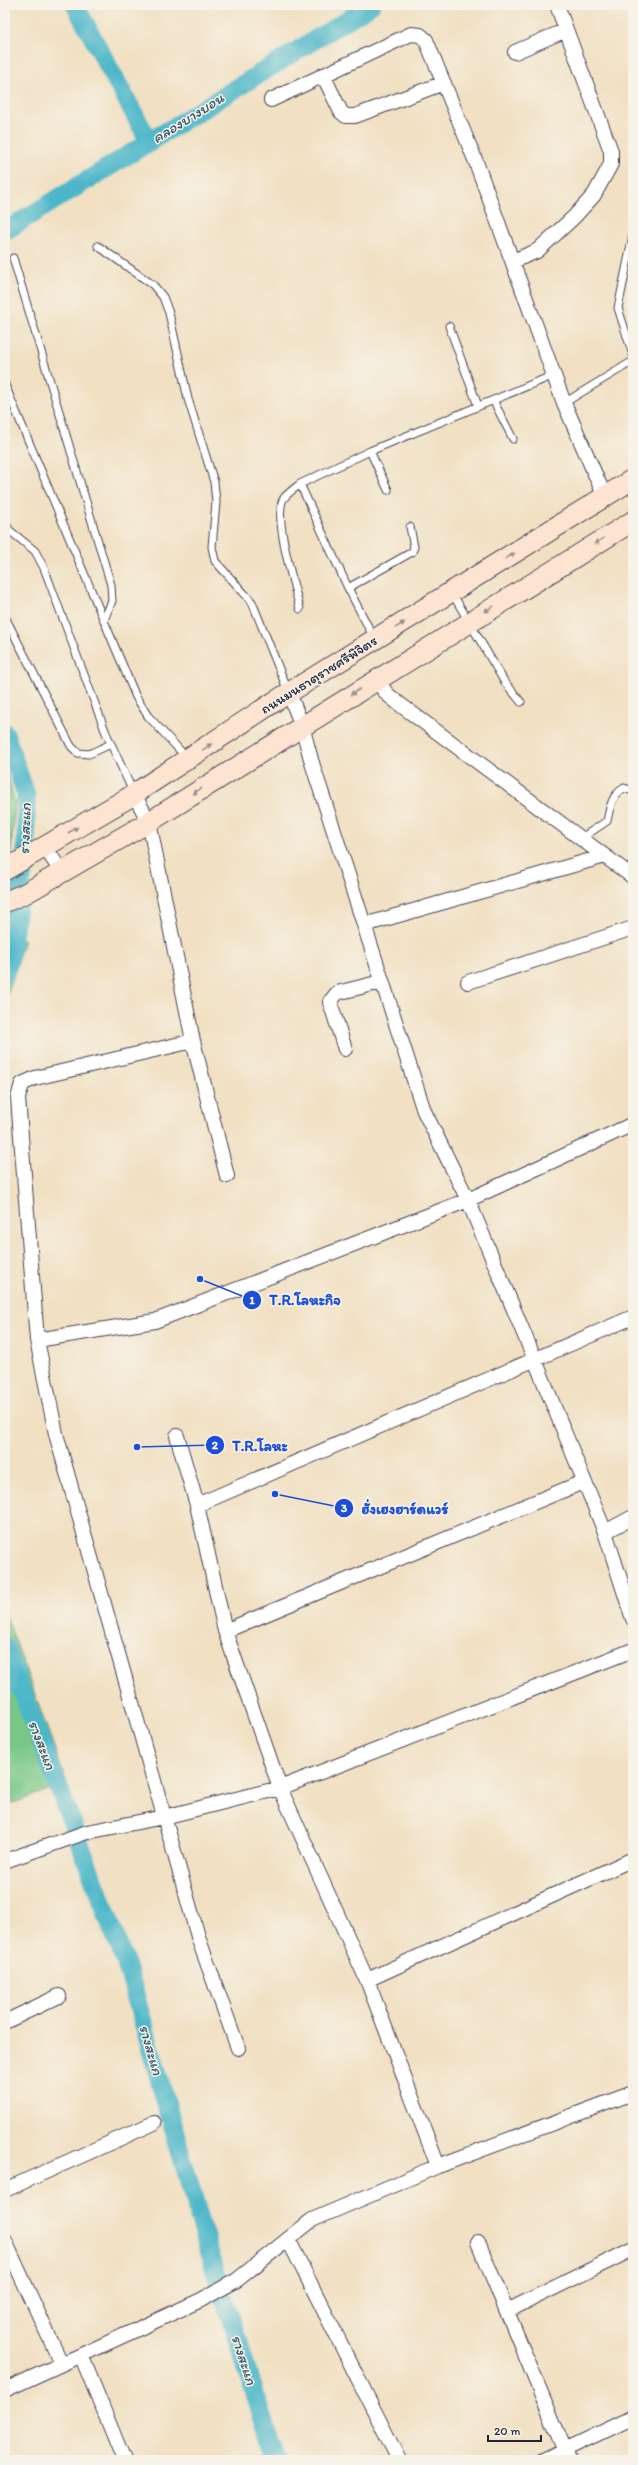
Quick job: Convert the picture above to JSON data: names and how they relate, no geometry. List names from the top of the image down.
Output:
{
  "streets": {
    "street": ["ถนนมนธาตุราชศรีพิจิตร"]
  },
  "water": ["คลองบางบอน", "รางสะแก"],
  "places": ["T.R.โลหะกิจ", "T.R.โลหะ", "ฮั่งเฮงฮาร์ดแวร์"],
  "scale_bar": "20 m"
}
